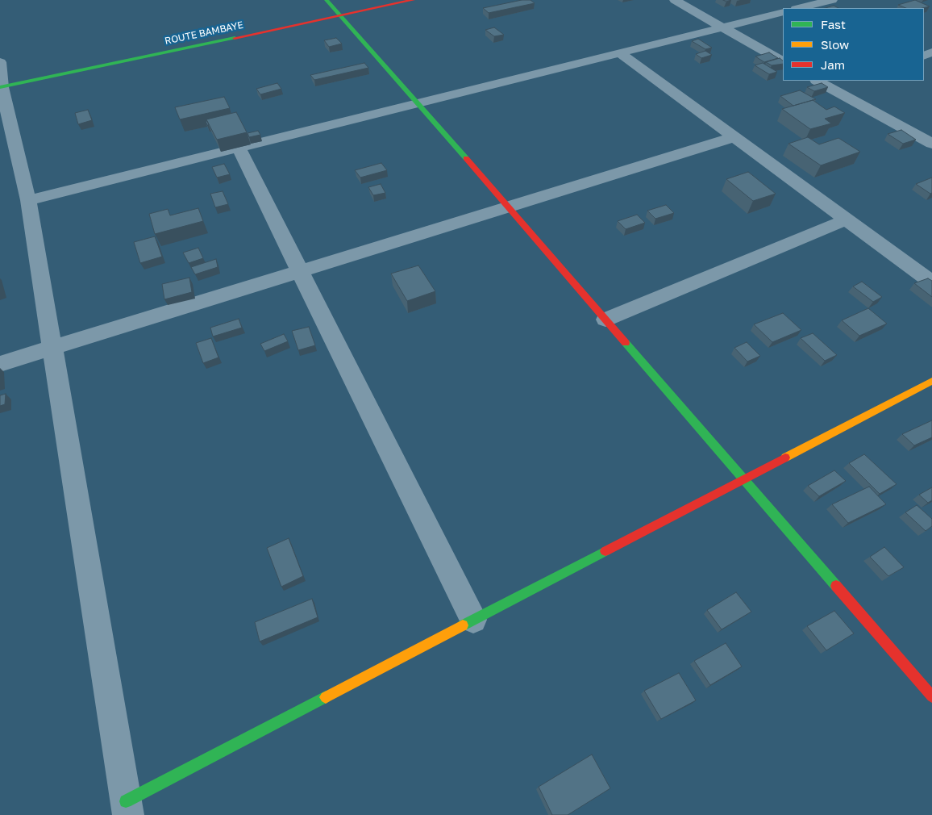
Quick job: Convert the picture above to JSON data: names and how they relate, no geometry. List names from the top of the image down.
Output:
{
  "streets": {
    "street": ["ROUTE BAMBAYE"]
  },
  "legend": ["Fast", "Slow", "Jam"]
}
